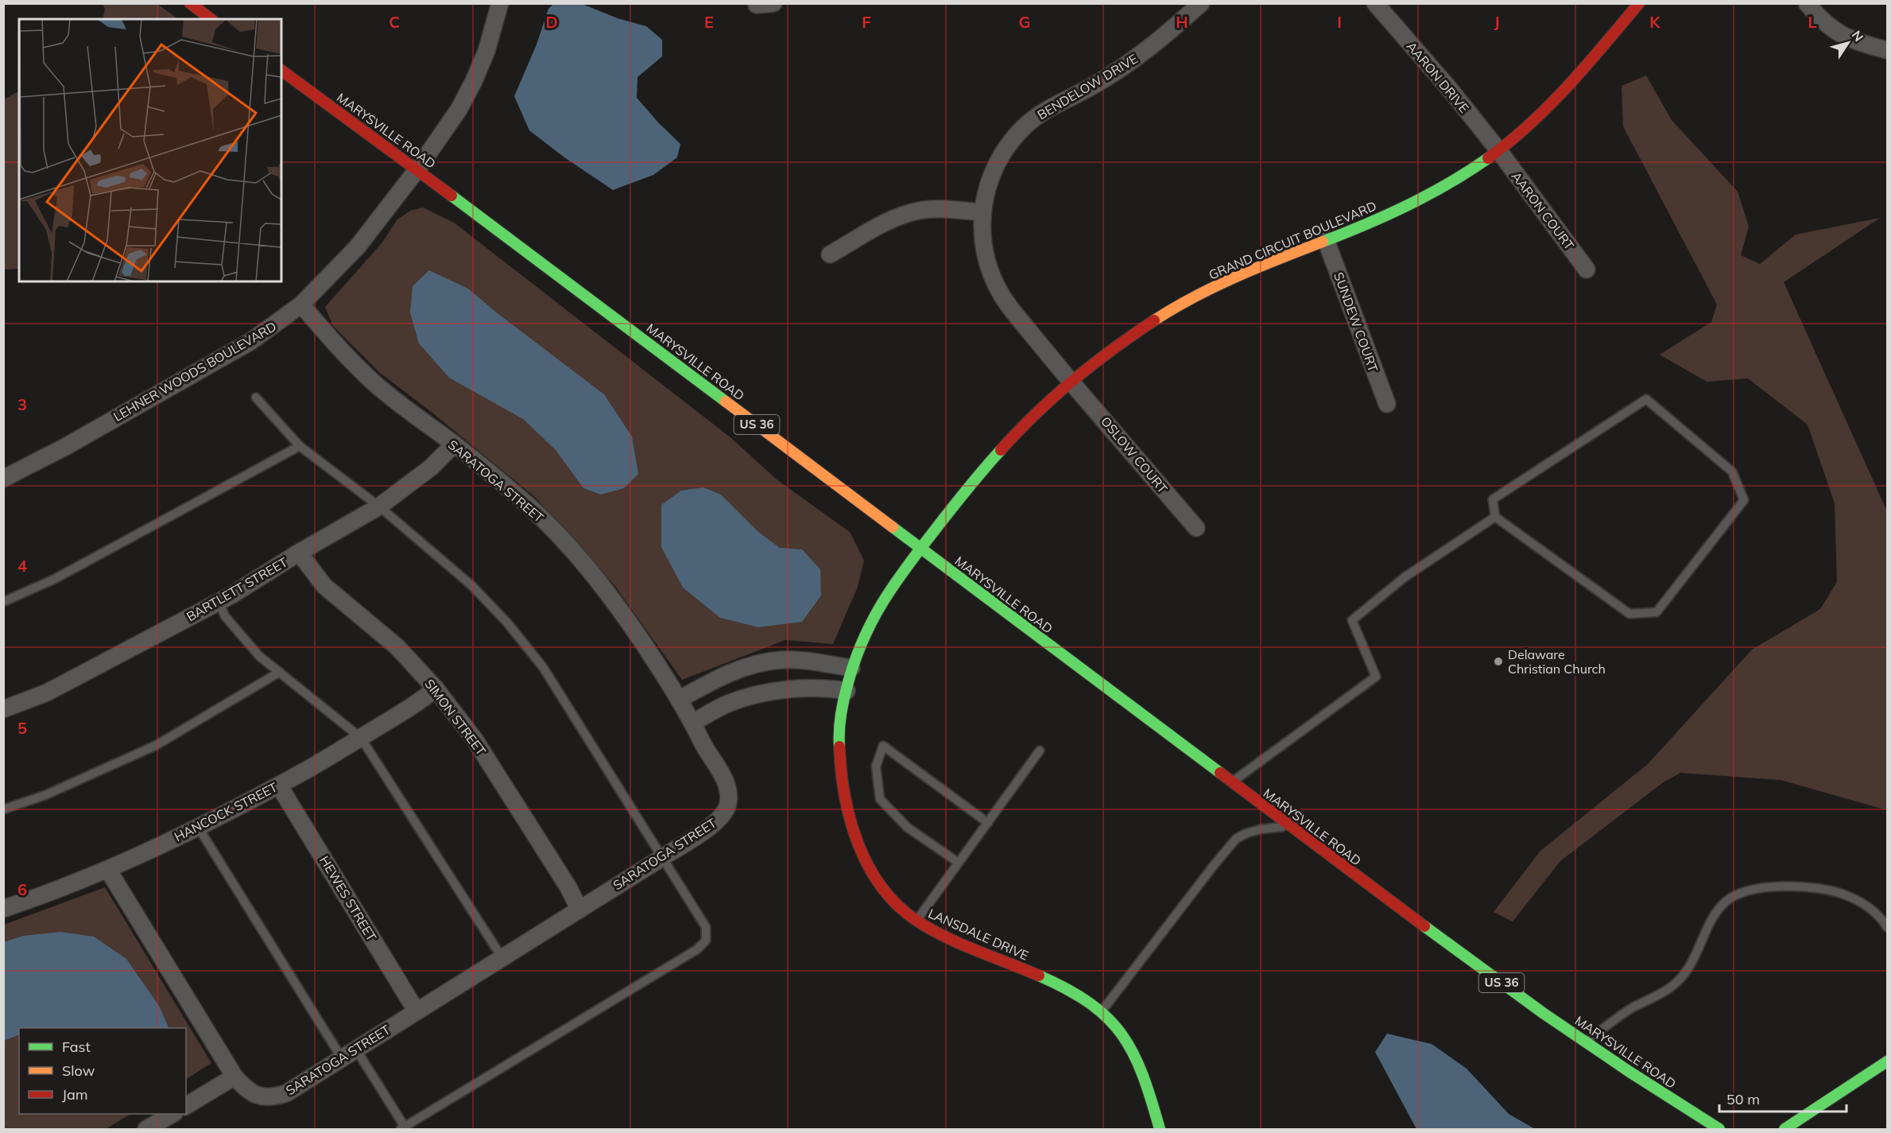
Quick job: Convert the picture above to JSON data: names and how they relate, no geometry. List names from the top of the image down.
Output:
{
  "streets": {
    "main road": [
      "MARYSVILLE ROAD",
      "GRAND CIRCUIT BOULEVARD",
      "US 36",
      "LANSDALE DRIVE"
    ],
    "street": [
      "AARON DRIVE",
      "BENDELOW DRIVE",
      "AARON COURT",
      "SUNDEW COURT",
      "LEHNER WOODS BOULEVARD",
      "OSLOW COURT",
      "SARATOGA STREET",
      "BARTLETT STREET",
      "SIMON STREET",
      "HANCOCK STREET",
      "HEWES STREET"
    ]
  },
  "crossings": [
    ["AARON DRIVE", "AARON COURT"],
    ["AARON DRIVE", "GRAND CIRCUIT BOULEVARD"],
    ["BENDELOW DRIVE", "GRAND CIRCUIT BOULEVARD"],
    ["BENDELOW DRIVE", "OSLOW COURT"],
    ["MARYSVILLE ROAD", "GRAND CIRCUIT BOULEVARD"],
    ["MARYSVILLE ROAD", "LEHNER WOODS BOULEVARD"],
    ["MARYSVILLE ROAD", "LANSDALE DRIVE"],
    ["AARON COURT", "GRAND CIRCUIT BOULEVARD"],
    ["GRAND CIRCUIT BOULEVARD", "SUNDEW COURT"],
    ["GRAND CIRCUIT BOULEVARD", "OSLOW COURT"],
    ["GRAND CIRCUIT BOULEVARD", "LANSDALE DRIVE"],
    ["LEHNER WOODS BOULEVARD", "SARATOGA STREET"],
    ["SARATOGA STREET", "BARTLETT STREET"],
    ["SARATOGA STREET", "SIMON STREET"],
    ["SARATOGA STREET", "HANCOCK STREET"],
    ["SARATOGA STREET", "HEWES STREET"],
    ["BARTLETT STREET", "SIMON STREET"],
    ["SIMON STREET", "HANCOCK STREET"],
    ["HANCOCK STREET", "HEWES STREET"]
  ],
  "places": ["Delaware Christian Church"],
  "legend": ["Fast", "Slow", "Jam"],
  "scale_bar": "50 m",
  "north": "top right",
  "grid": {
    "columns": [
      "C",
      "D",
      "E",
      "F",
      "G",
      "H",
      "I",
      "J",
      "K",
      "L"
    ],
    "rows": [
      "3",
      "4",
      "5",
      "6"
    ]
  }
}
